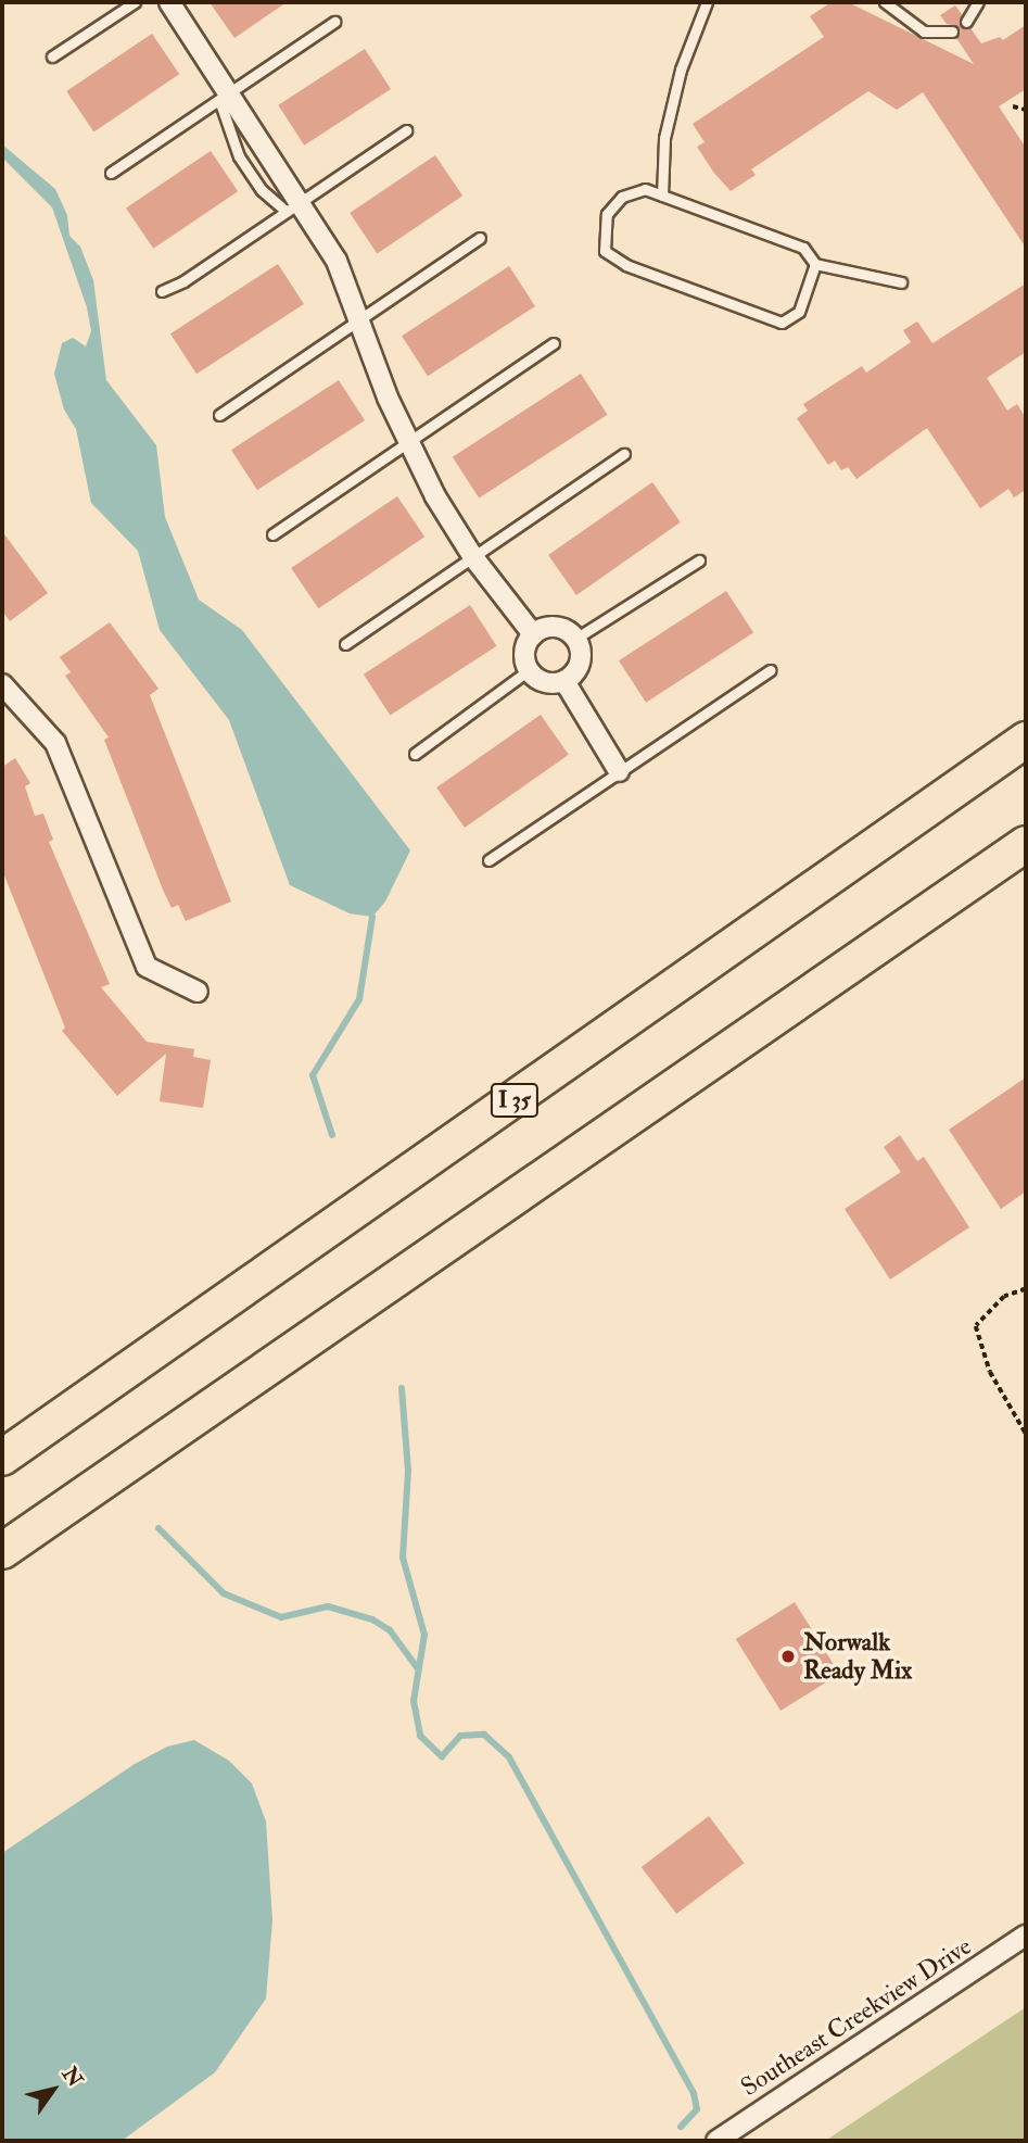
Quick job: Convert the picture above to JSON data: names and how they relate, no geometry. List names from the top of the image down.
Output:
{
  "streets": {
    "highway": ["I 35"],
    "street": ["Southeast Creekview Drive"]
  },
  "places": ["Norwalk Ready Mix"],
  "north": "top right"
}
